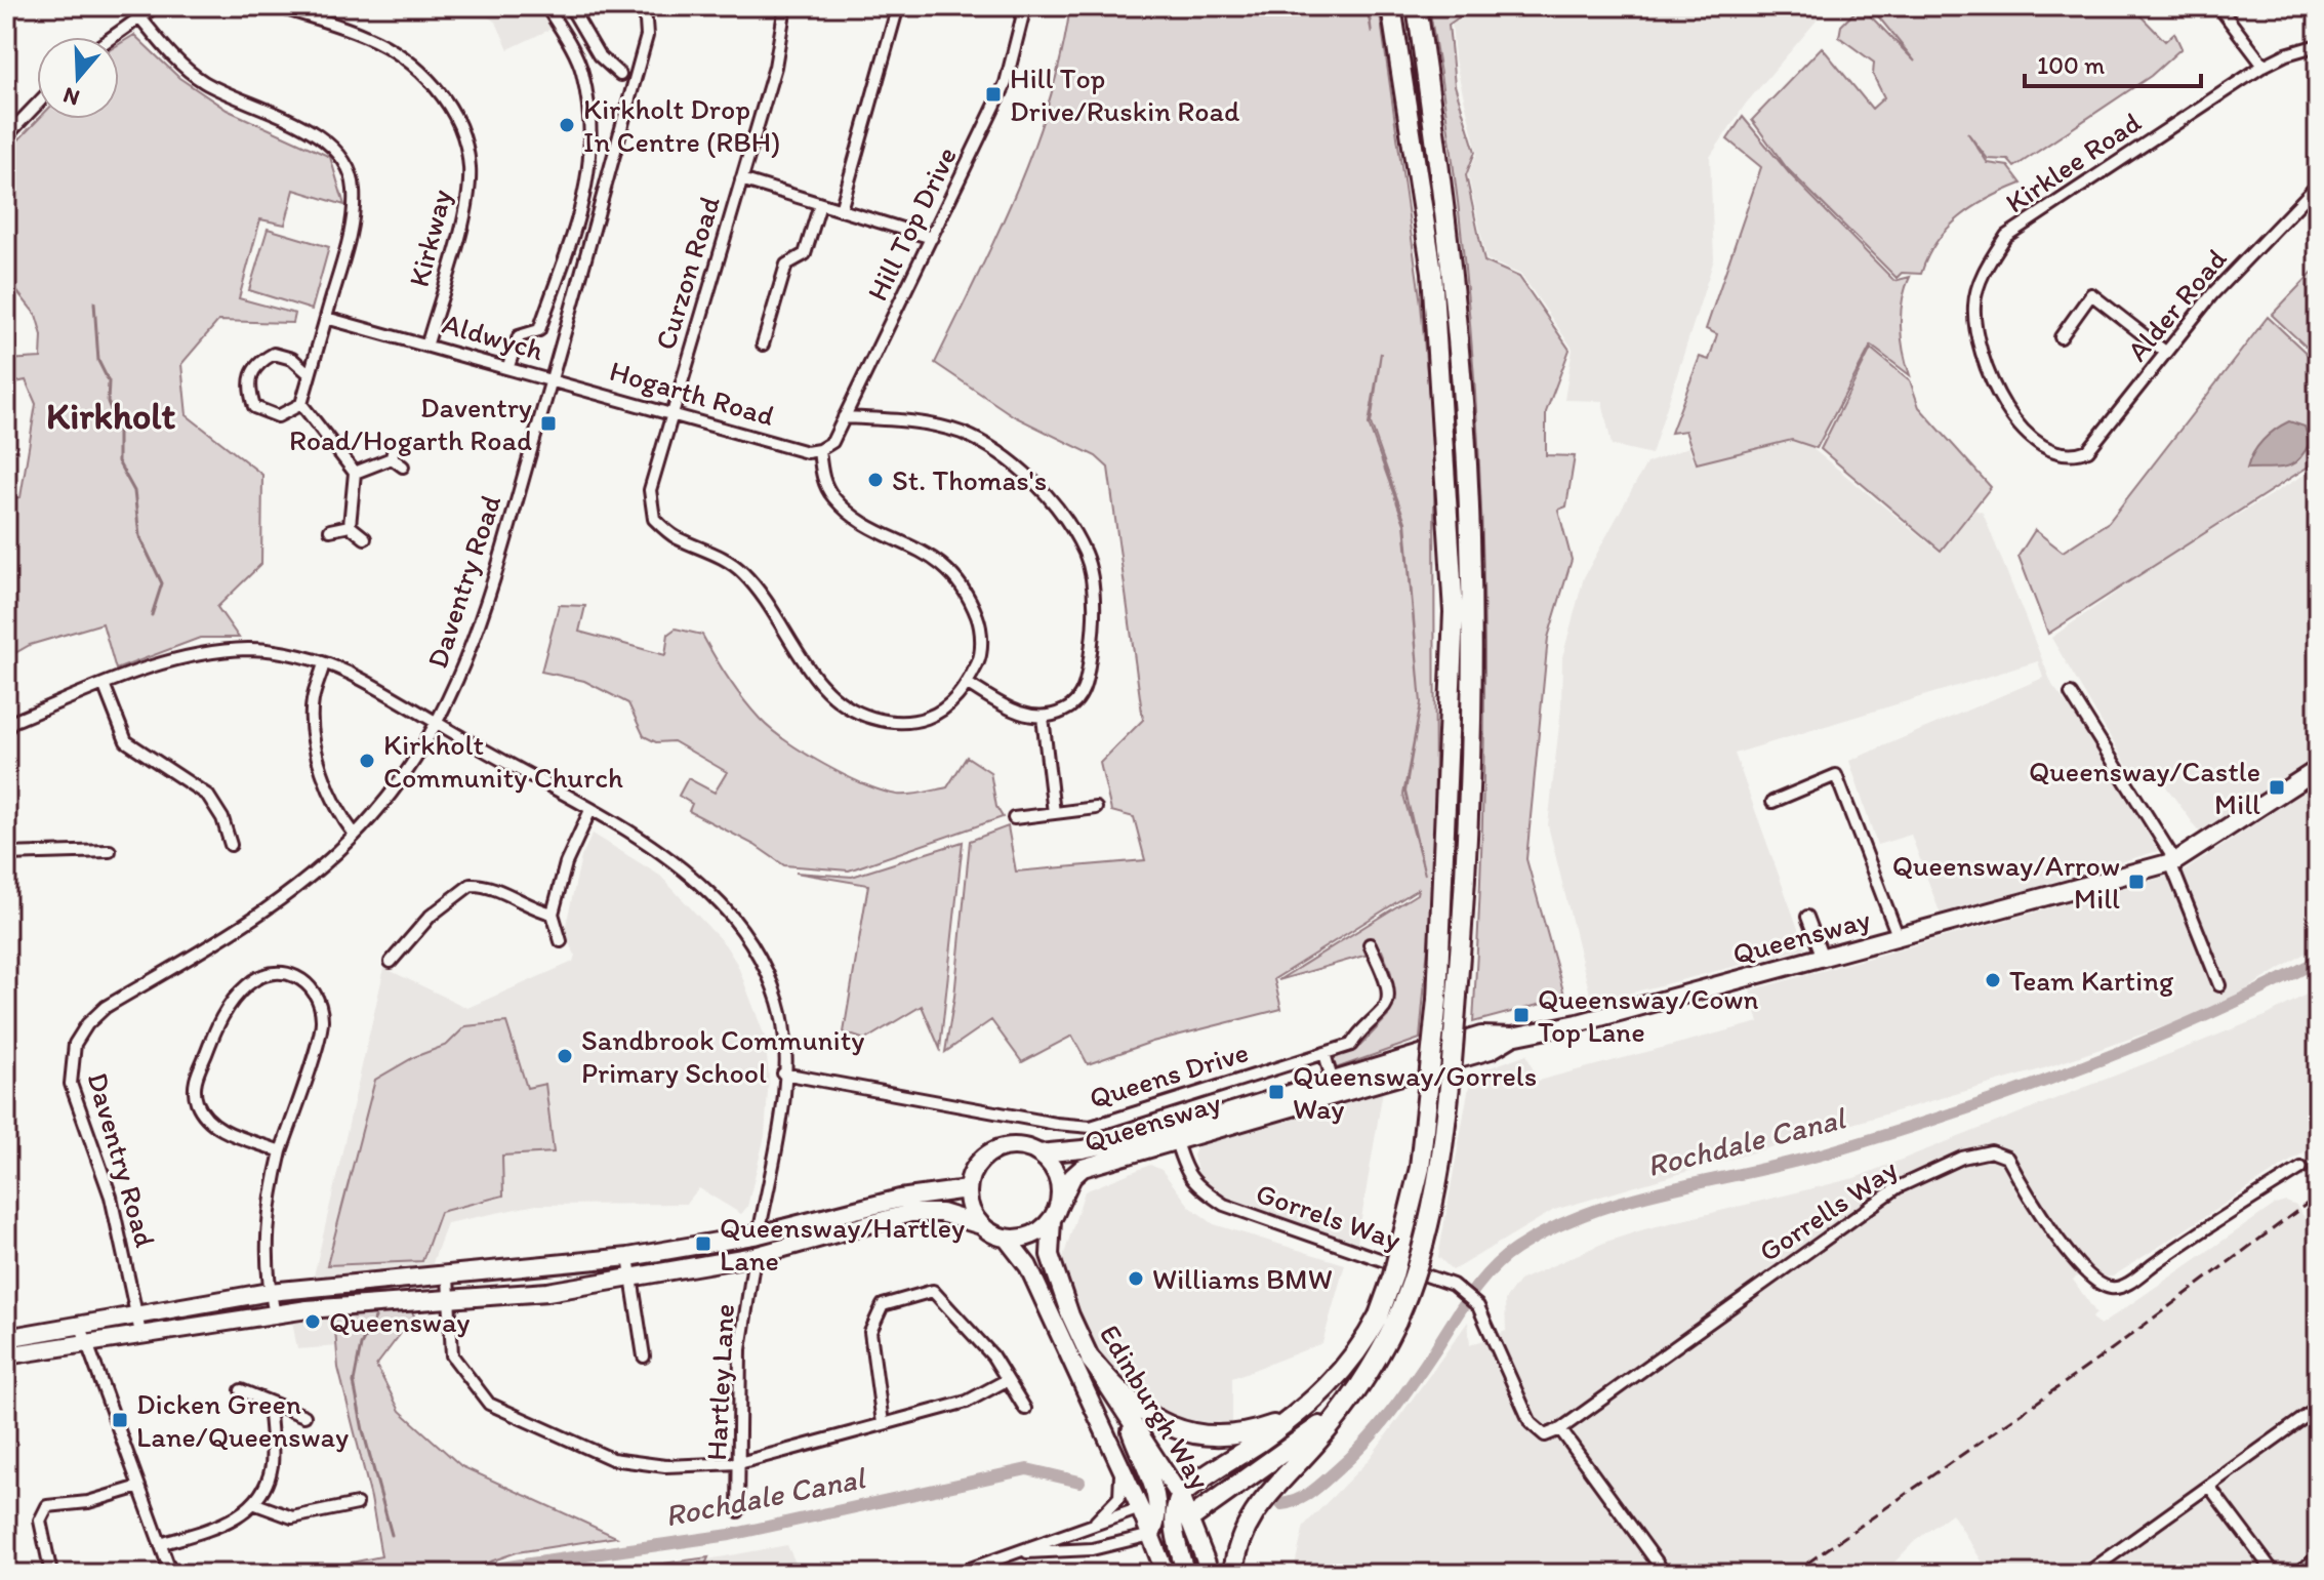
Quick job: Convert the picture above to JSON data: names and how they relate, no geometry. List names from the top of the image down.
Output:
{
  "streets": {
    "main road": ["Queensway", "Edinburgh Way"],
    "street": [
      "Kirklee Road",
      "Hill Top Drive",
      "Kirkway",
      "Curzon Road",
      "Alder Road",
      "Aldwych",
      "Hogarth Road",
      "Daventry Road",
      "Queens Drive",
      "Gorrells Way",
      "Gorrels Way",
      "Hartley Lane"
    ]
  },
  "crossings": [
    ["Kirklee Road", "Alder Road"],
    ["Hill Top Drive", "Hogarth Road"],
    ["Kirkway", "Aldwych"],
    ["Curzon Road", "Hogarth Road"],
    ["Aldwych", "Hogarth Road"],
    ["Aldwych", "Daventry Road"],
    ["Hogarth Road", "Daventry Road"],
    ["Queensway", "Gorrels Way"],
    ["Queensway", "Edinburgh Way"],
    ["Gorrells Way", "Gorrels Way"]
  ],
  "districts": ["Kirkholt"],
  "water": ["Rochdale Canal"],
  "places": {
    "transit": [
      "Hill Top Drive/Ruskin Road",
      "Daventry Road/Hogarth Road",
      "Queensway/Castle Mill",
      "Queensway/Arrow Mill",
      "Queensway/Cown Top Lane",
      "Queensway/Gorrels Way",
      "Queensway/Hartley Lane",
      "Dicken Green Lane/Queensway"
    ],
    "other": [
      "Kirkholt Drop In Centre (RBH)",
      "St. Thomas's",
      "Kirkholt Community Church",
      "Team Karting",
      "Sandbrook Community Primary School",
      "Williams BMW",
      "Queensway"
    ]
  },
  "scale_bar": "100 m",
  "north": "bottom"
}
